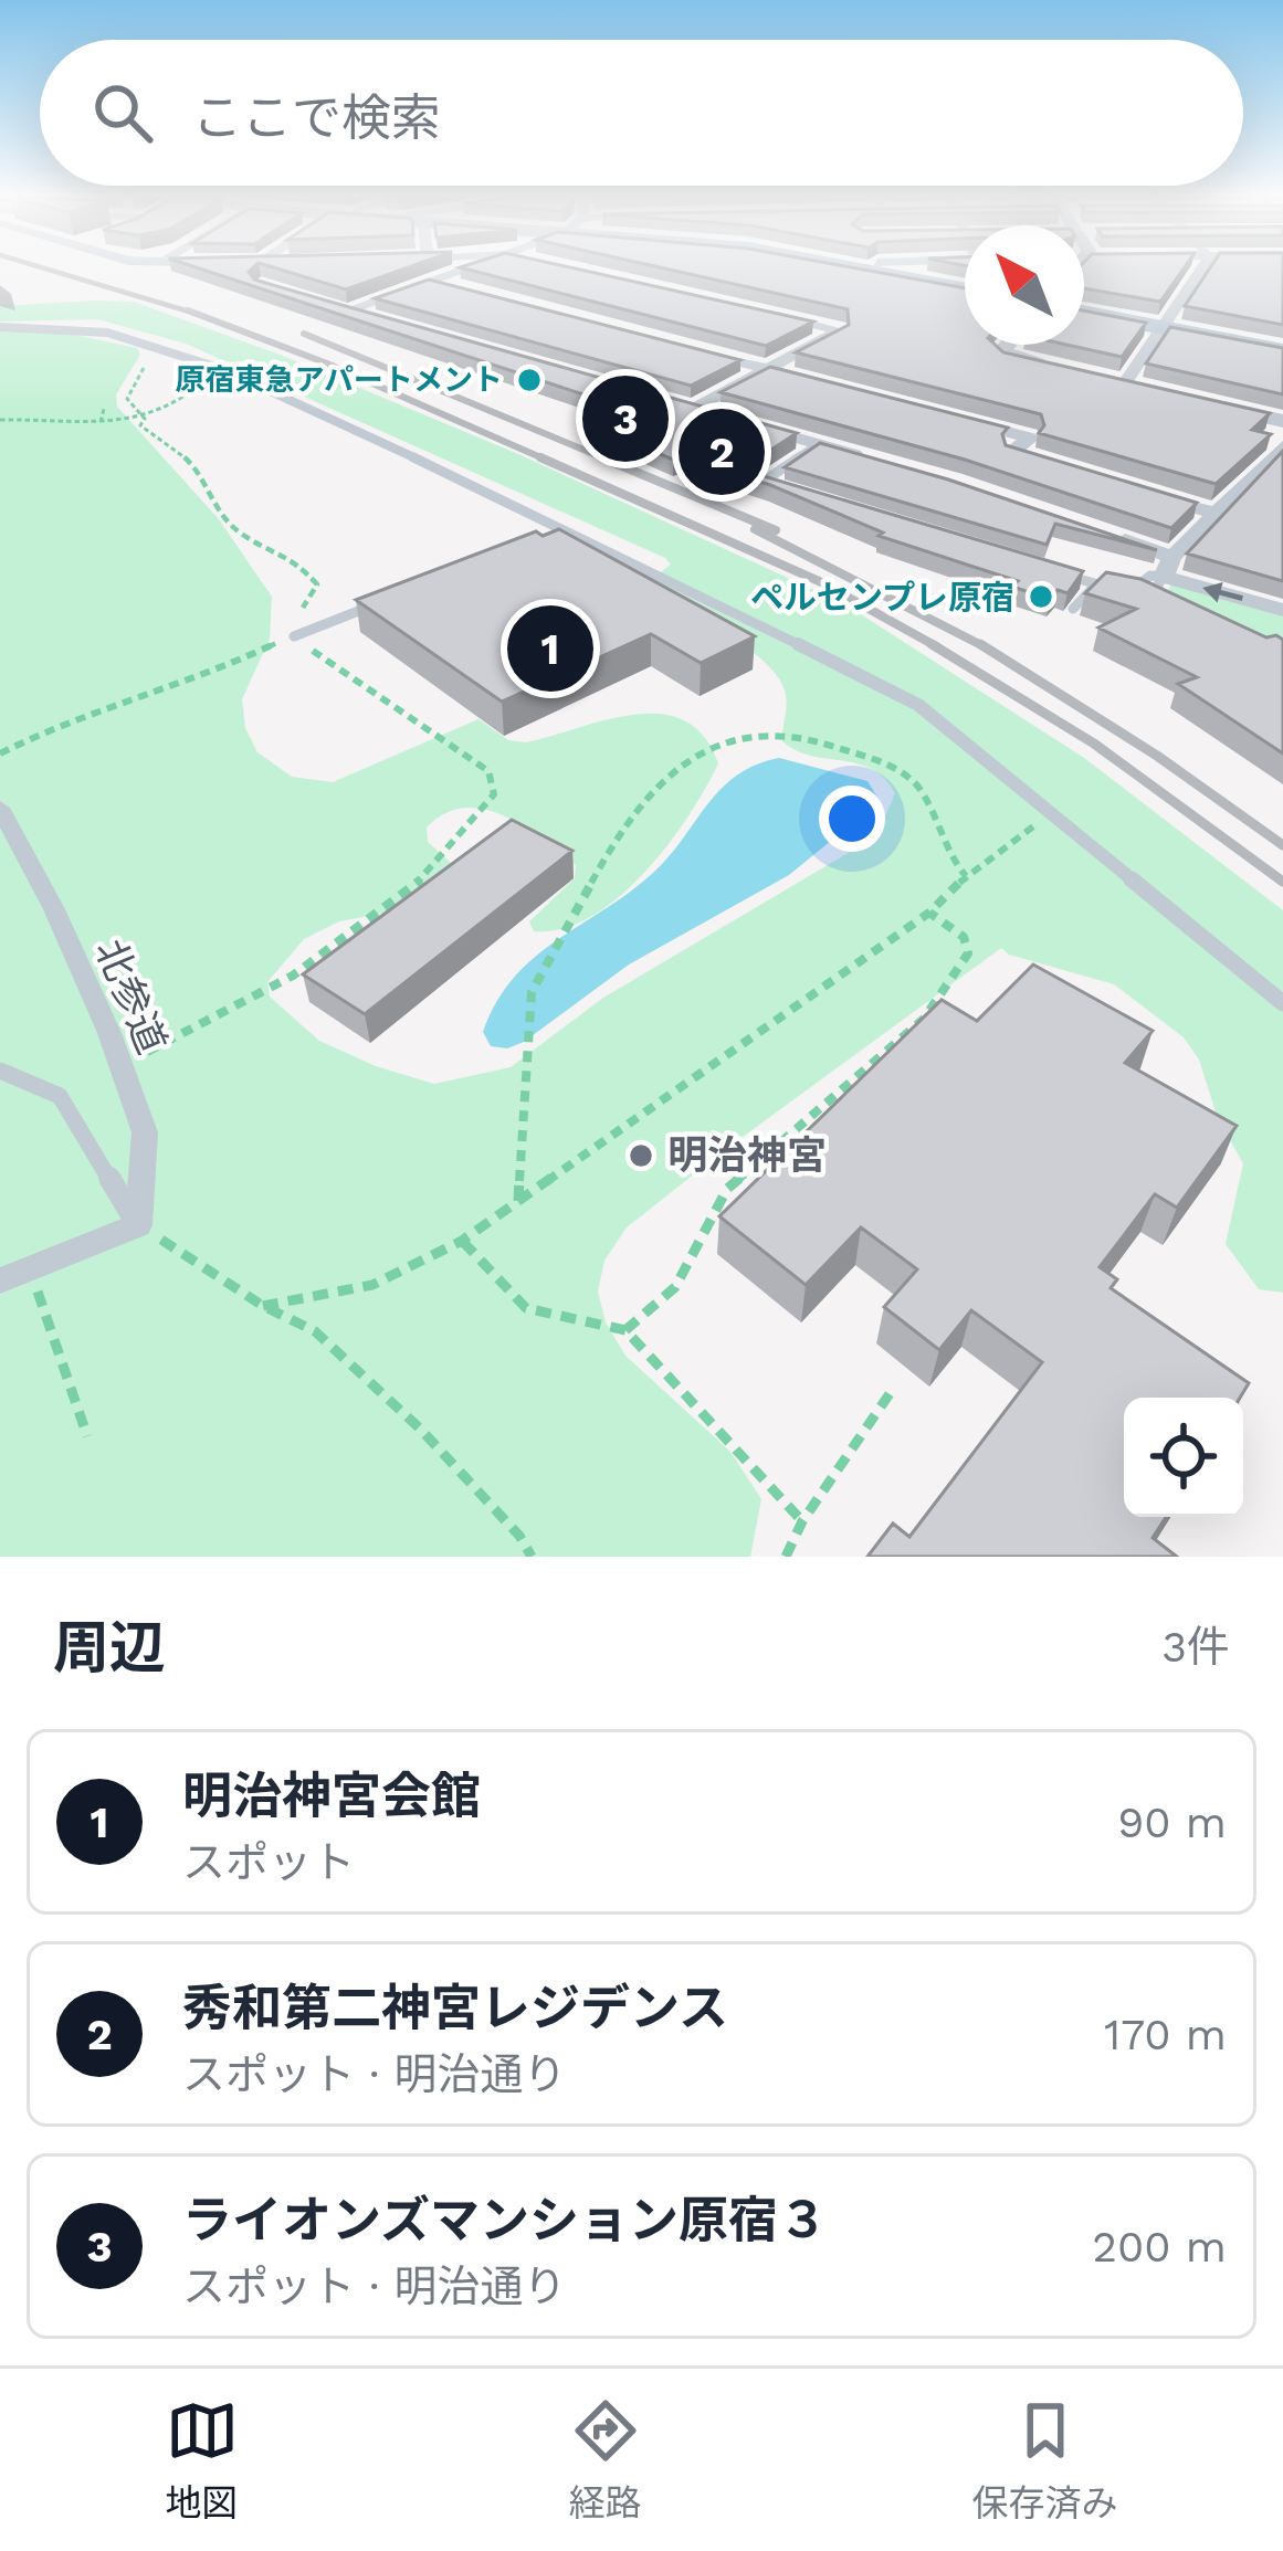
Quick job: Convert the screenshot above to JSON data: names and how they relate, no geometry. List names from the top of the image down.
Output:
{
  "streets": {
    "street": ["北参道"]
  },
  "places": ["原宿東急アパートメント", "ペルセンプレ原宿", "明治神宮"],
  "north": "top left",
  "page": {
    "search": "ここで検索",
    "pins": ["3", "2", "1"],
    "heading": ["周辺", "3件"],
    "list": [
      {
        "mark": "1",
        "name": "明治神宮会館",
        "note": "スポット",
        "value": "90 m"
      },
      {
        "mark": "2",
        "name": "秀和第二神宮レジデンス",
        "note": "スポット · 明治通り",
        "value": "170 m"
      },
      {
        "mark": "3",
        "name": "ライオンズマンション原宿３",
        "note": "スポット · 明治通り",
        "value": "200 m"
      }
    ],
    "nav": ["地図", "経路", "保存済み"]
  }
}
